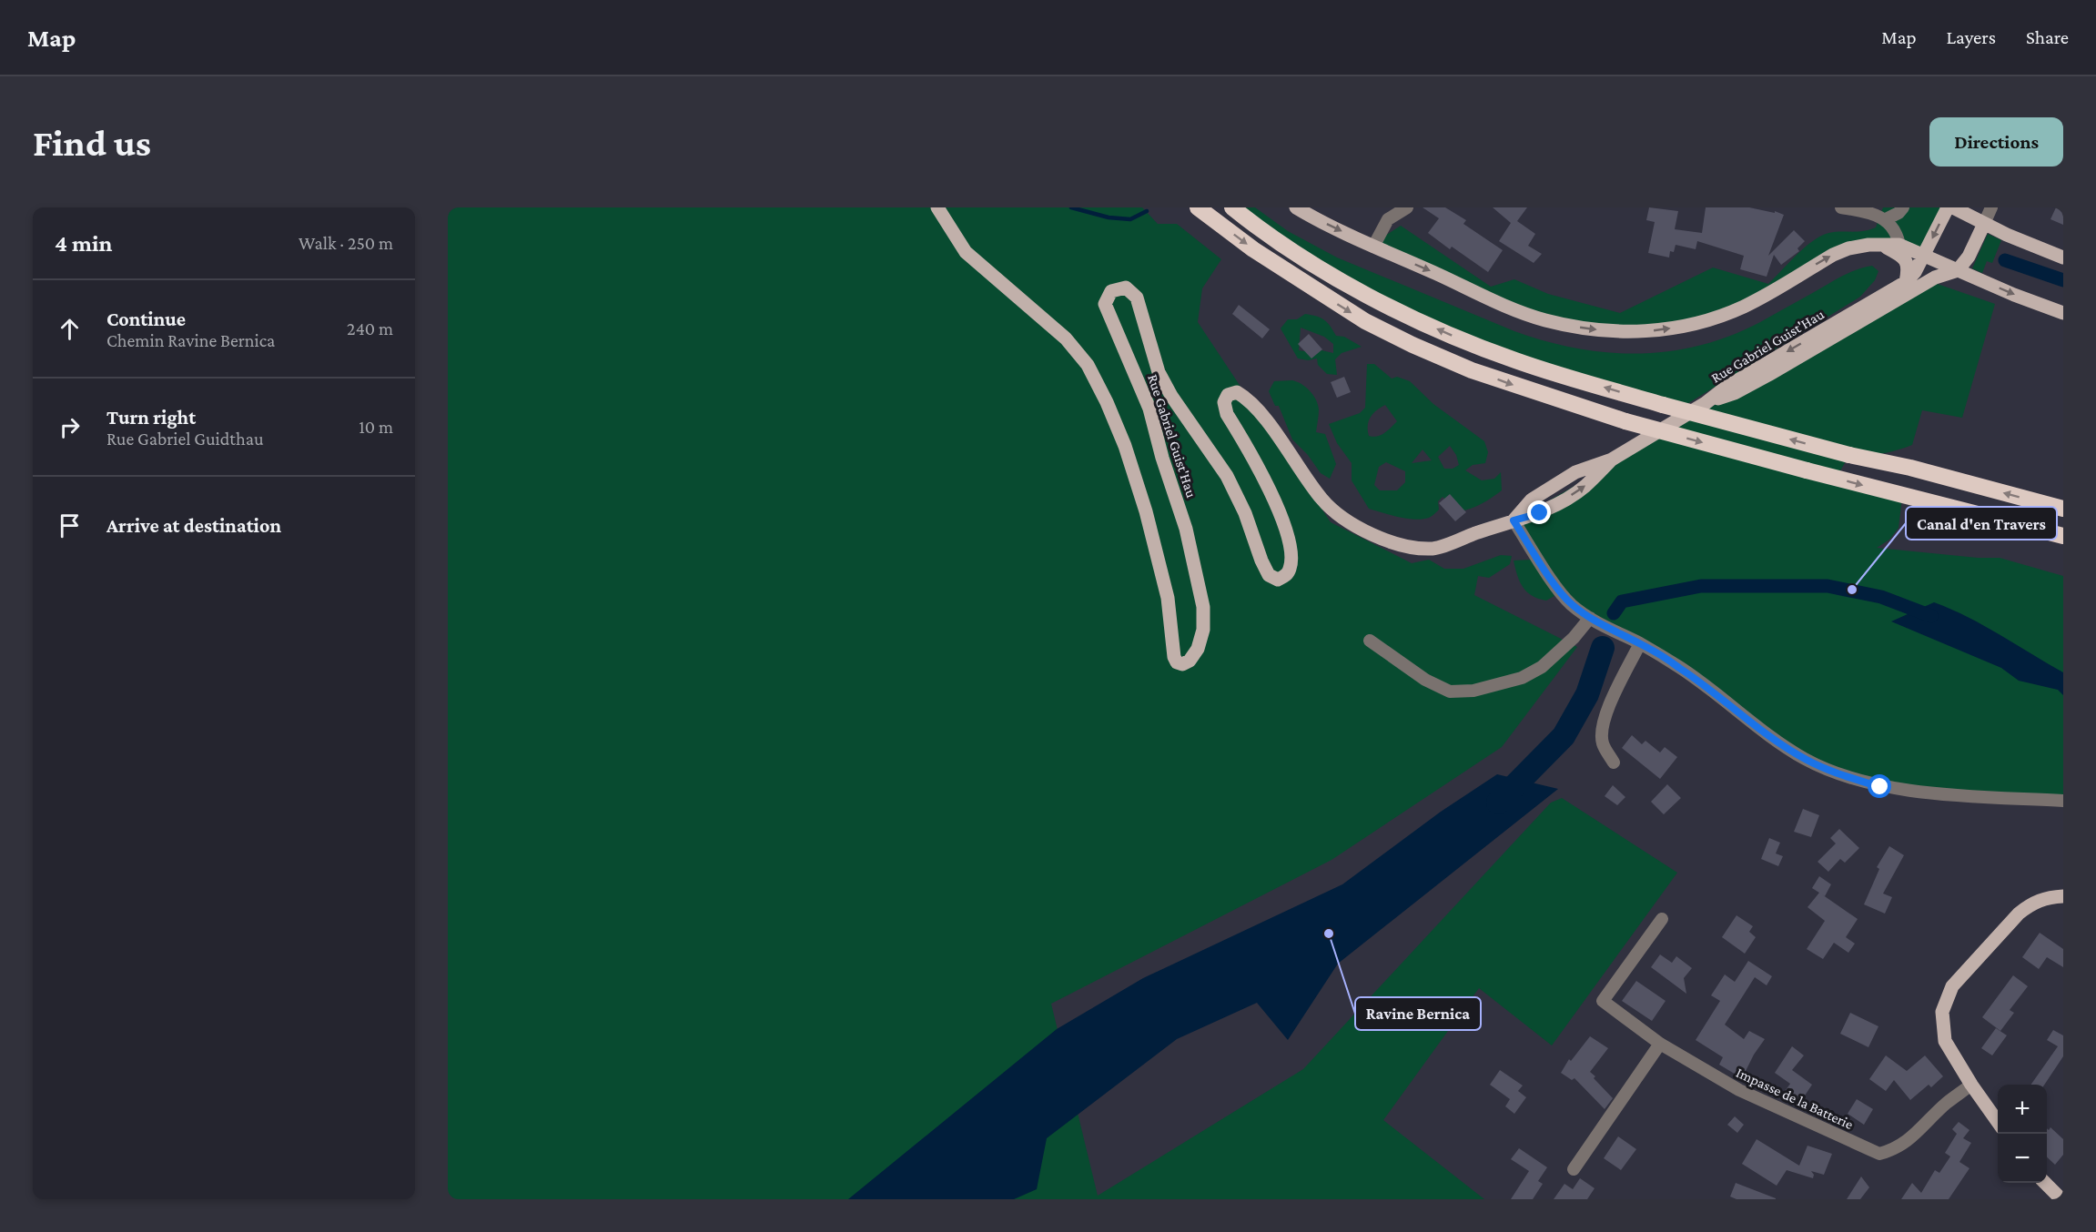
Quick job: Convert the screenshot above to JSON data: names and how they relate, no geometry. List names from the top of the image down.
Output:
{
  "streets": {
    "main road": ["Rue Gabriel Guist'Hau"],
    "street": ["Impasse de la Batterie"]
  },
  "places": ["Canal d'en Travers", "Ravine Bernica"],
  "page": {
    "header": "Map",
    "nav": ["Map", "Layers", "Share"],
    "buttons": "Directions",
    "title": "Find us",
    "heading": ["4 min", "Walk · 250 m"],
    "list": [
      ["Continue", "Chemin Ravine Bernica", "240 m"],
      ["Turn right", "Rue Gabriel Guidthau", "10 m"],
      "Arrive at destination"
    ],
    "map_buttons": ["+", "−"]
  }
}
